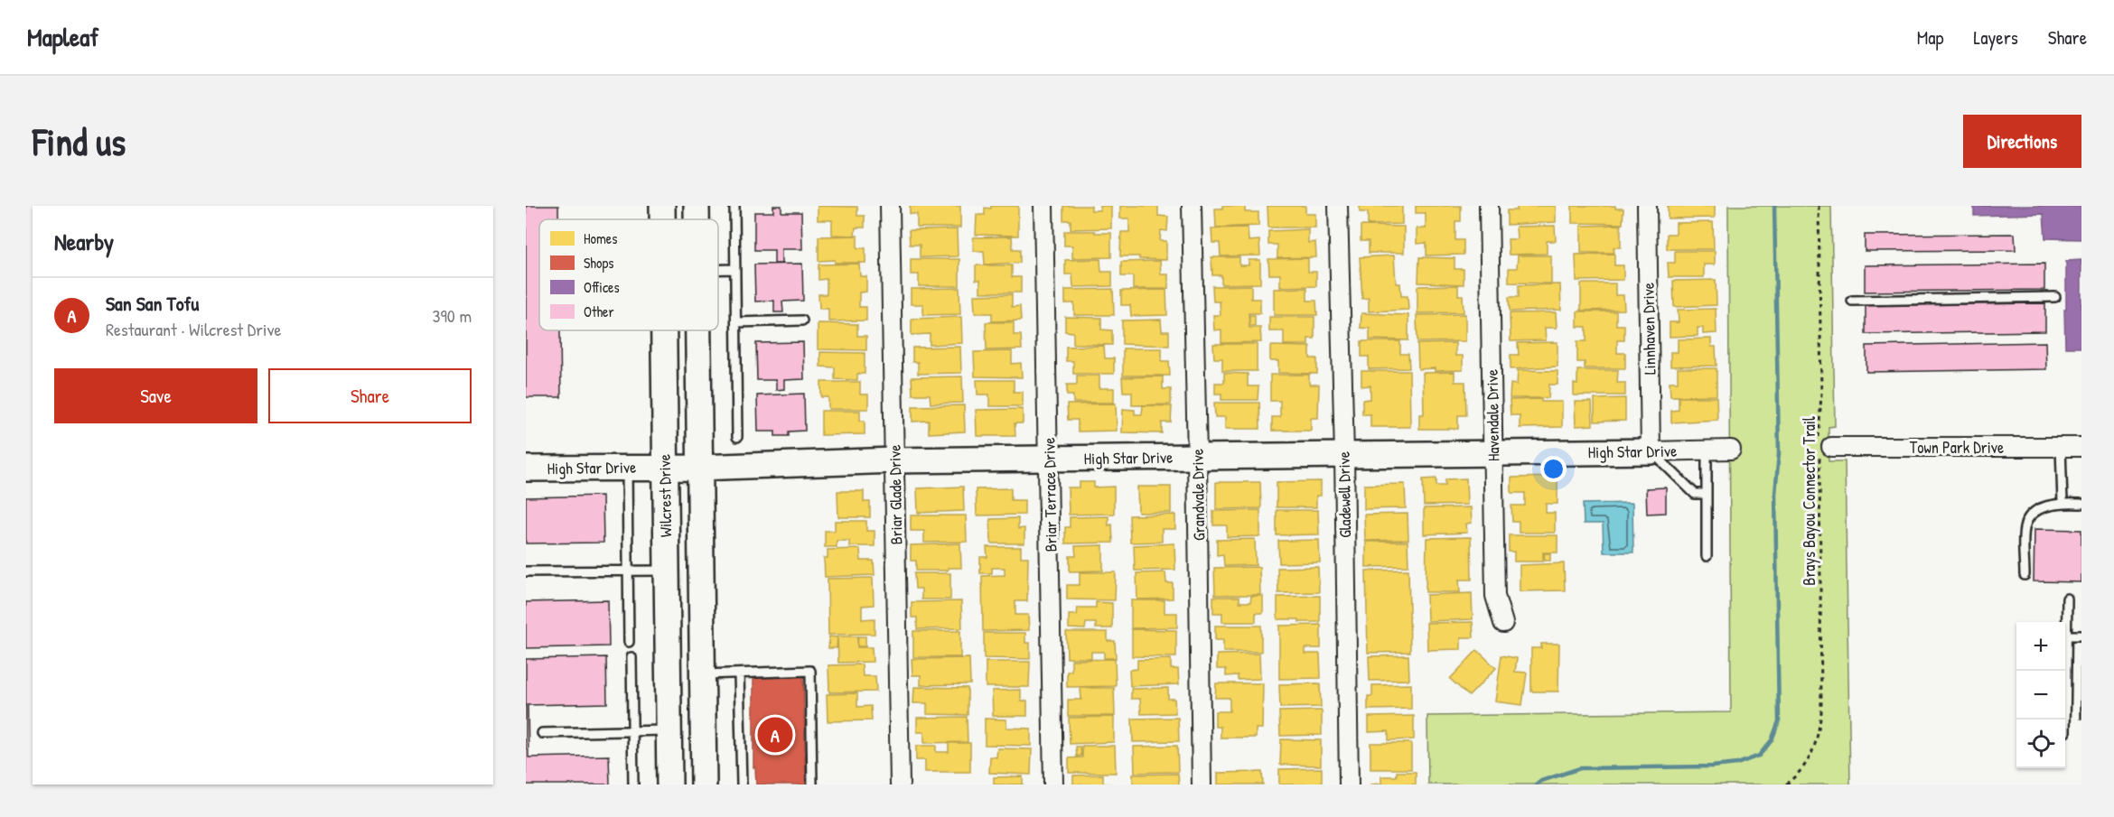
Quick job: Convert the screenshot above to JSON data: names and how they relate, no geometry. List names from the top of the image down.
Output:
{
  "streets": {
    "main road": ["High Star Drive", "Wilcrest Drive"],
    "street": [
      "Linnhaven Drive",
      "Havendale Drive",
      "Town Park Drive",
      "Briar Glade Drive",
      "Briar Terrace Drive",
      "Grandvale Drive",
      "Gladewell Drive"
    ],
    "path": ["Brays Bayou Connector Trail"]
  },
  "crossings": [
    ["Linnhaven Drive", "High Star Drive"],
    ["Havendale Drive", "High Star Drive"],
    ["Town Park Drive", "Brays Bayou Connector Trail"],
    ["High Star Drive", "Briar Glade Drive"],
    ["High Star Drive", "Briar Terrace Drive"],
    ["High Star Drive", "Grandvale Drive"],
    ["High Star Drive", "Gladewell Drive"],
    ["High Star Drive", "Wilcrest Drive"]
  ],
  "legend": [
    "Homes",
    "Shops",
    "Offices",
    "Other"
  ],
  "page": {
    "header": "Mapleaf",
    "nav": ["Map", "Layers", "Share"],
    "buttons": [
      "Directions",
      ["Save", "Share"]
    ],
    "title": "Find us",
    "heading": "Nearby",
    "list": [
      {
        "mark": "A",
        "name": "San San Tofu",
        "note": "Restaurant · Wilcrest Drive",
        "value": "390 m"
      }
    ],
    "map_buttons": ["+", "−"],
    "pins": "A"
  }
}
